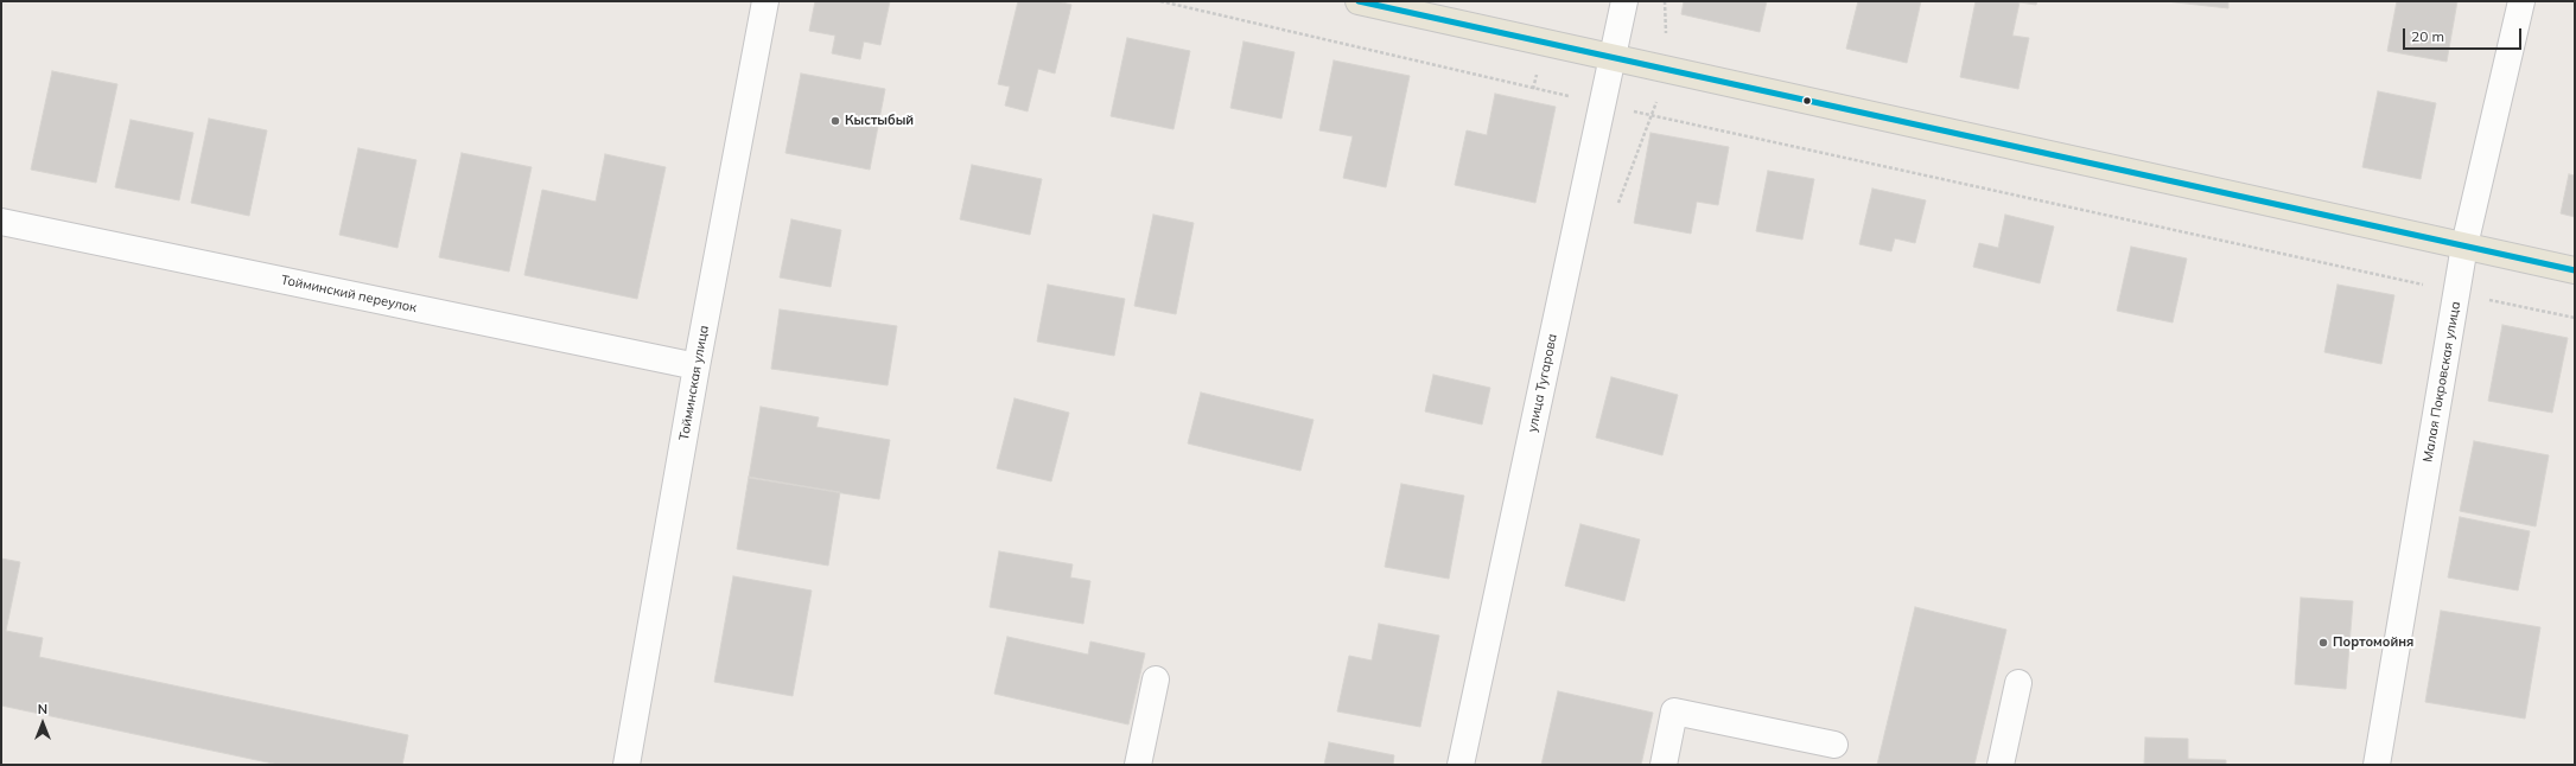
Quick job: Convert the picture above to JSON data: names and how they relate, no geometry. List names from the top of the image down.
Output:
{
  "streets": {
    "street": [
      "Тойминский переулок",
      "Малая Покровская улица",
      "Тойминская улица",
      "улица Тугарова"
    ]
  },
  "crossings": [
    ["Тойминский переулок", "Тойминская улица"]
  ],
  "places": ["Кыстыбый", "Портомойня"],
  "scale_bar": "20 m",
  "north": "top"
}
